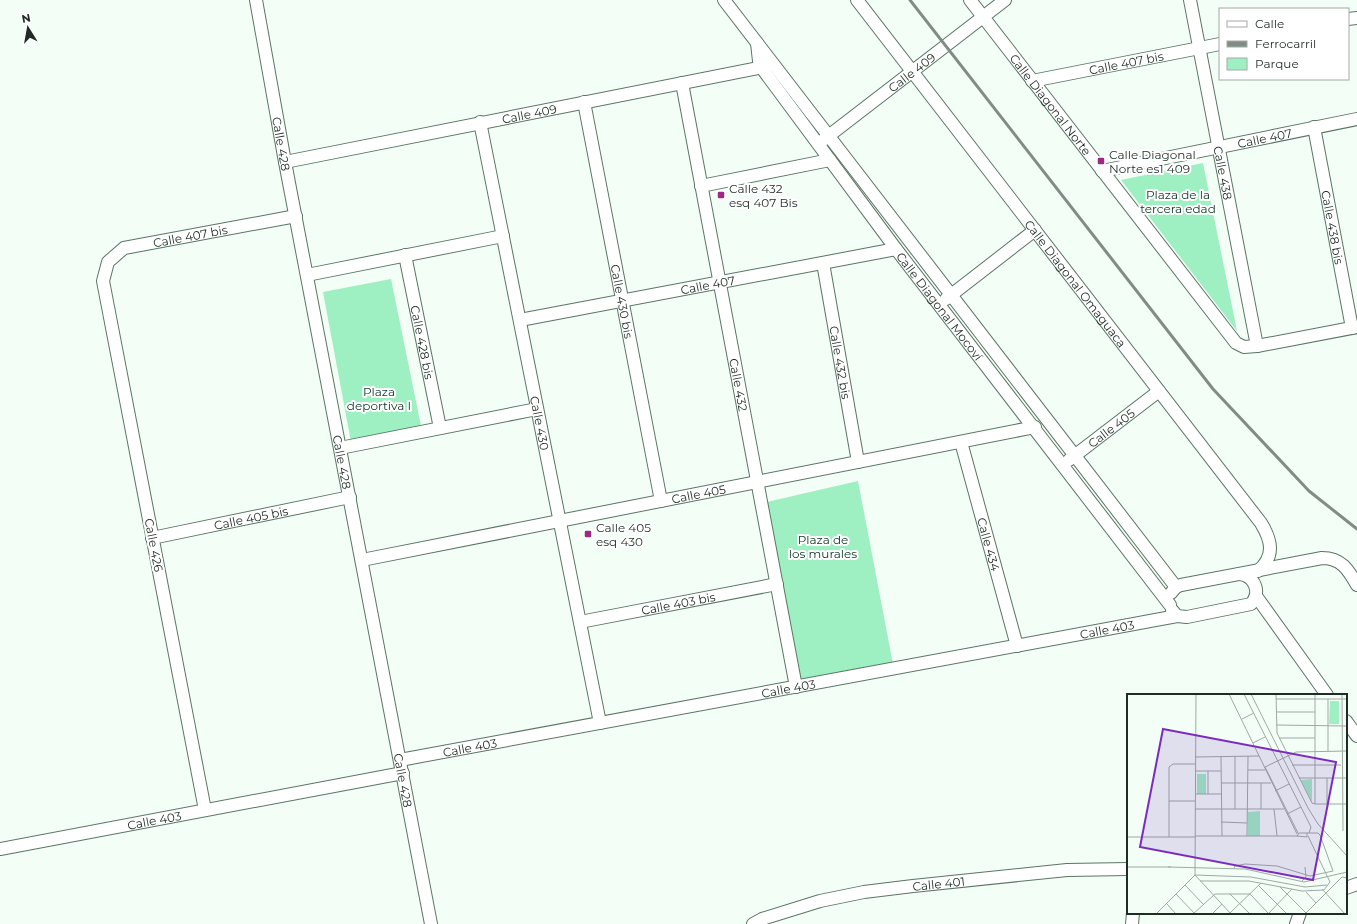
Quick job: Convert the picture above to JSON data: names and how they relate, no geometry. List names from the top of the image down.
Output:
{
  "streets": {
    "street": [
      "Calle 407 bis",
      "Calle 409",
      "Calle Diagonal Norte",
      "Calle 407",
      "Calle 428",
      "Calle 438",
      "Calle 438 bis",
      "Calle Diagonal Omaguaca",
      "Calle 430 bis",
      "Calle Diagonal Mocoví",
      "Calle 428 bis",
      "Calle 432 bis",
      "Calle 432",
      "Calle 430",
      "Calle 405",
      "Calle 405 bis",
      "Calle 434",
      "Calle 426",
      "Calle 403 bis",
      "Calle 403",
      "Calle 401"
    ]
  },
  "crossings": [
    ["Calle 407 bis", "Calle Diagonal Norte"],
    ["Calle 407 bis", "Calle 428"],
    ["Calle 407 bis", "Calle 438"],
    ["Calle 407 bis", "Calle 426"],
    ["Calle 409", "Calle Diagonal Norte"],
    ["Calle 409", "Calle 428"],
    ["Calle 409", "Calle Diagonal Omaguaca"],
    ["Calle 409", "Calle 430 bis"],
    ["Calle 409", "Calle Diagonal Mocoví"],
    ["Calle 409", "Calle 432"],
    ["Calle 409", "Calle 430"],
    ["Calle Diagonal Norte", "Calle 407"],
    ["Calle Diagonal Norte", "Calle 438"],
    ["Calle 407", "Calle 438"],
    ["Calle 407", "Calle 438 bis"],
    ["Calle 407", "Calle 430 bis"],
    ["Calle 407", "Calle Diagonal Mocoví"],
    ["Calle 407", "Calle 432 bis"],
    ["Calle 407", "Calle 432"],
    ["Calle 407", "Calle 430"],
    ["Calle 428", "Calle 405"],
    ["Calle 428", "Calle 405 bis"],
    ["Calle 428", "Calle 403"],
    ["Calle Diagonal Omaguaca", "Calle 405"],
    ["Calle 430 bis", "Calle 405"],
    ["Calle Diagonal Mocoví", "Calle 405"],
    ["Calle 432 bis", "Calle 405"],
    ["Calle 432", "Calle 405"],
    ["Calle 432", "Calle 403 bis"],
    ["Calle 432", "Calle 403"],
    ["Calle 430", "Calle 405"],
    ["Calle 430", "Calle 403 bis"],
    ["Calle 430", "Calle 403"],
    ["Calle 405", "Calle 434"],
    ["Calle 405 bis", "Calle 426"],
    ["Calle 434", "Calle 403"],
    ["Calle 426", "Calle 403"]
  ],
  "parks": ["Plaza de la tercera edad", "Plaza deportiva I", "Plaza de los murales"],
  "places": {
    "transit": ["Calle Diagonal Norte es1 409", "Calle 432 esq 407 Bis", "Calle 405 esq 430"]
  },
  "legend": ["Calle", "Ferrocarril", "Parque"],
  "north": "top"
}
